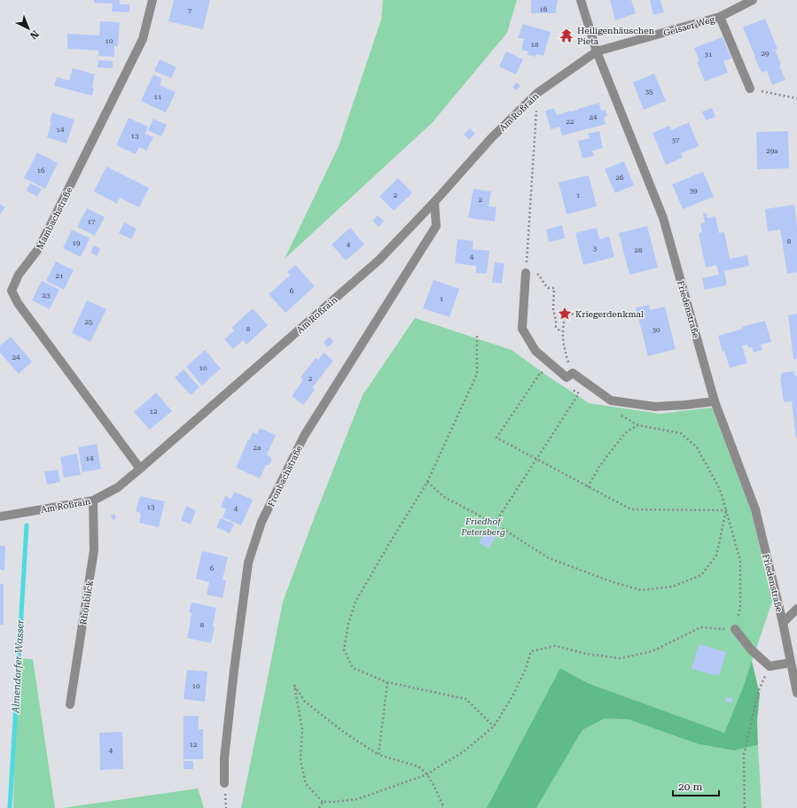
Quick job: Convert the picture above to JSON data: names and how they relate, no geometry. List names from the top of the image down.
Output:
{
  "streets": {
    "street": [
      "Geisaer Weg",
      "Am Roßrain",
      "Mambachstraße",
      "Friedenstraße",
      "Fronbachstraße",
      "Rhönblick"
    ]
  },
  "crossings": [
    ["Geisaer Weg", "Am Roßrain"],
    ["Geisaer Weg", "Friedenstraße"],
    ["Am Roßrain", "Mambachstraße"],
    ["Am Roßrain", "Friedenstraße"],
    ["Am Roßrain", "Fronbachstraße"],
    ["Am Roßrain", "Rhönblick"]
  ],
  "water": ["Almendorfer Wasser"],
  "parks": ["Friedhof Petersberg"],
  "places": {
    "temple": ["Heiligenhäuschen Pieta"],
    "place": ["Kriegerdenkmal"]
  },
  "house_numbers": [
    "16",
    "7",
    "10",
    "18",
    "29",
    "31",
    "35",
    "11",
    "24",
    "22",
    "14",
    "13",
    "37",
    "29a",
    "16",
    "26",
    "39",
    "2",
    "1",
    "2",
    "17",
    "8",
    "19",
    "4",
    "3",
    "28",
    "4",
    "21",
    "6",
    "23",
    "1",
    "25",
    "8",
    "30",
    "24",
    "10",
    "2",
    "12",
    "2a",
    "14",
    "13",
    "4",
    "6",
    "8",
    "10",
    "12",
    "4"
  ],
  "scale_bar": "20 m",
  "north": "bottom right"
}
